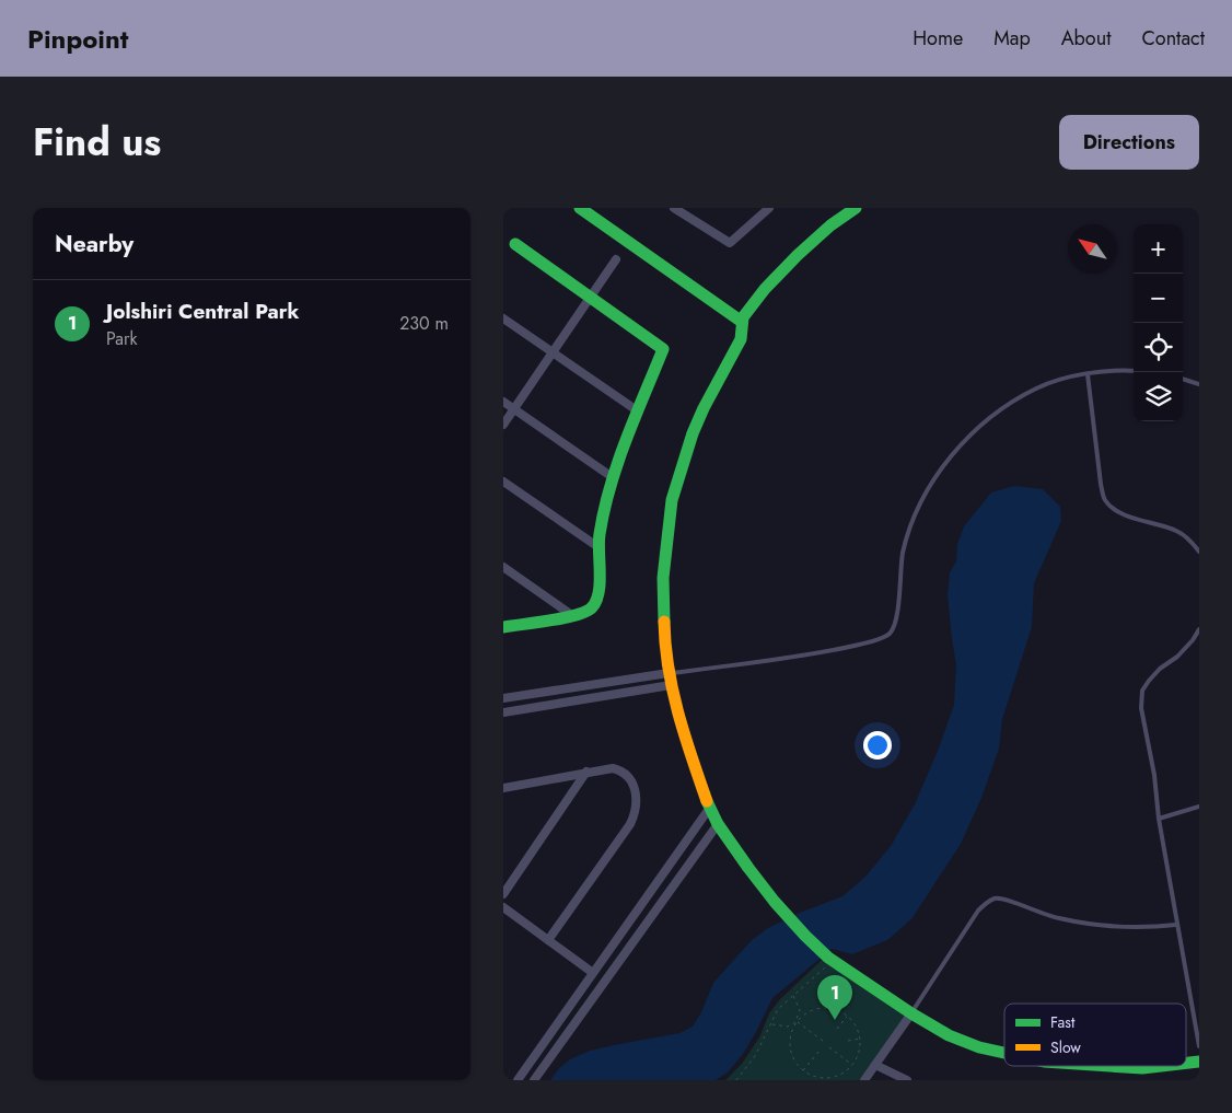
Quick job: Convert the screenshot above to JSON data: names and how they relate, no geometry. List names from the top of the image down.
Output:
{
  "legend": ["Fast", "Slow"],
  "north": "top left",
  "page": {
    "header": "Pinpoint",
    "nav": [
      "Home",
      "Map",
      "About",
      "Contact"
    ],
    "title": "Find us",
    "buttons": "Directions",
    "heading": "Nearby",
    "map_buttons": ["+", "−"],
    "list": [
      {
        "mark": "1",
        "name": "Jolshiri Central Park",
        "note": "Park",
        "value": "230 m"
      }
    ],
    "pins": "1"
  }
}
